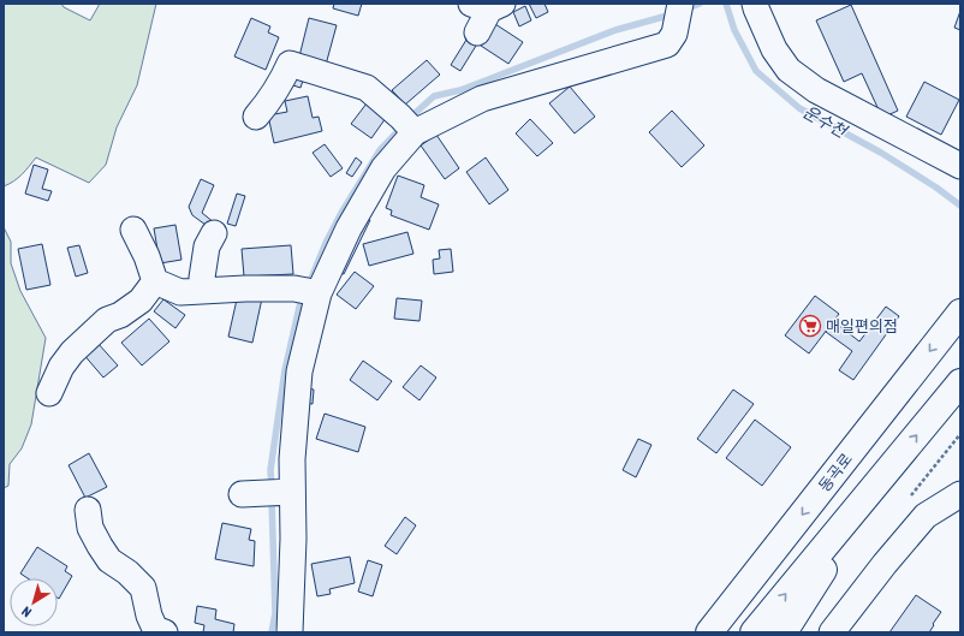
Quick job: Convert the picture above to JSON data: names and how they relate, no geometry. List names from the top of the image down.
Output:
{
  "streets": {
    "main road": ["동곡로"]
  },
  "water": ["운수천"],
  "places": {
    "supermarket": ["매일편의점"]
  },
  "north": "bottom left"
}
